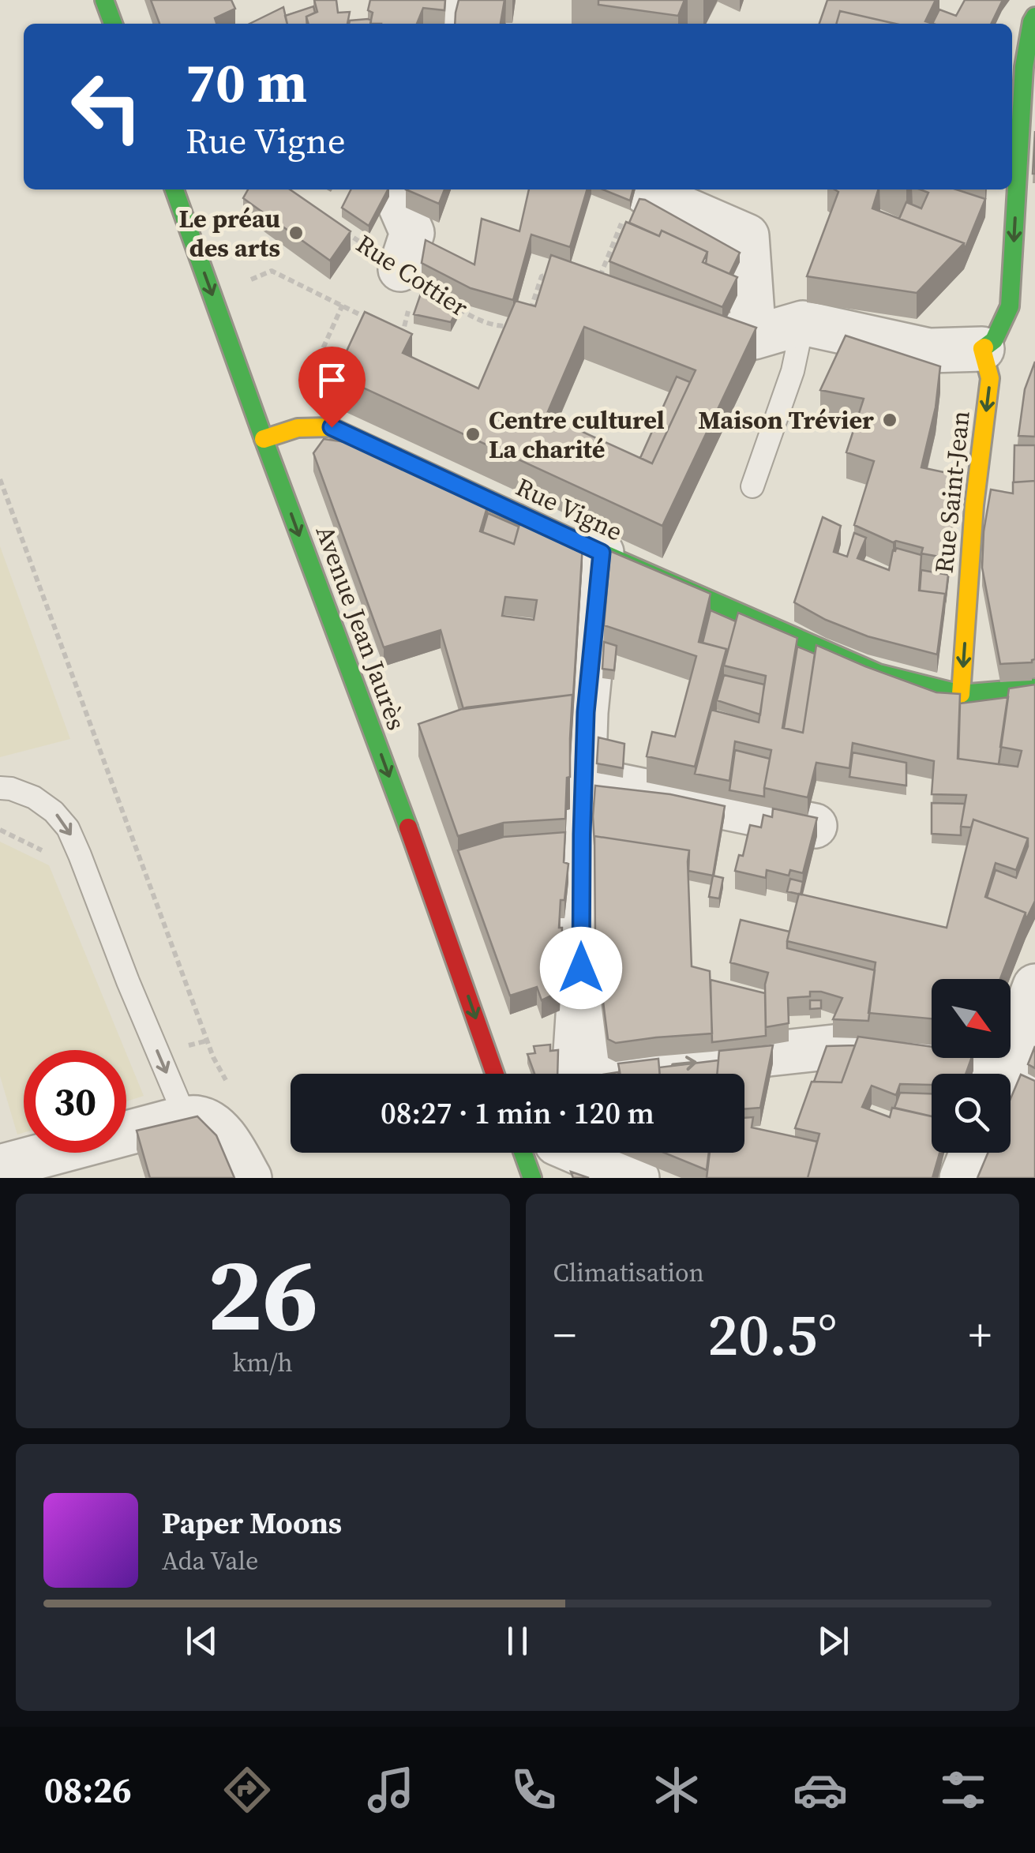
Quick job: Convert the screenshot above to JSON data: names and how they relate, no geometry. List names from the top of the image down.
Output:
{
  "streets": {
    "street": ["Rue Saint-Jean", "Rue Vigne", "Avenue Jean Jaurès"],
    "path": ["Rue Cottier"]
  },
  "crossings": [
    ["Rue Saint-Jean", "Rue Vigne"],
    ["Rue Vigne", "Avenue Jean Jaurès"]
  ],
  "one_way": ["Rue Saint-Jean", "Avenue Jean Jaurès"],
  "places": ["Le préau des arts", "Maison Trévier", "Centre culturel La charité"],
  "north": "bottom right",
  "page": {
    "turn": ["70 m", "Rue Vigne"],
    "limit": "30",
    "trip": "08:27 · 1 min · 120 m",
    "tile": [
      ["26", "km/h"],
      "Climatisation"
    ],
    "heat": ["−", "20.5°", "+"],
    "song": ["Paper Moons", "Ada Vale"],
    "tabs": "08:26"
  }
}
